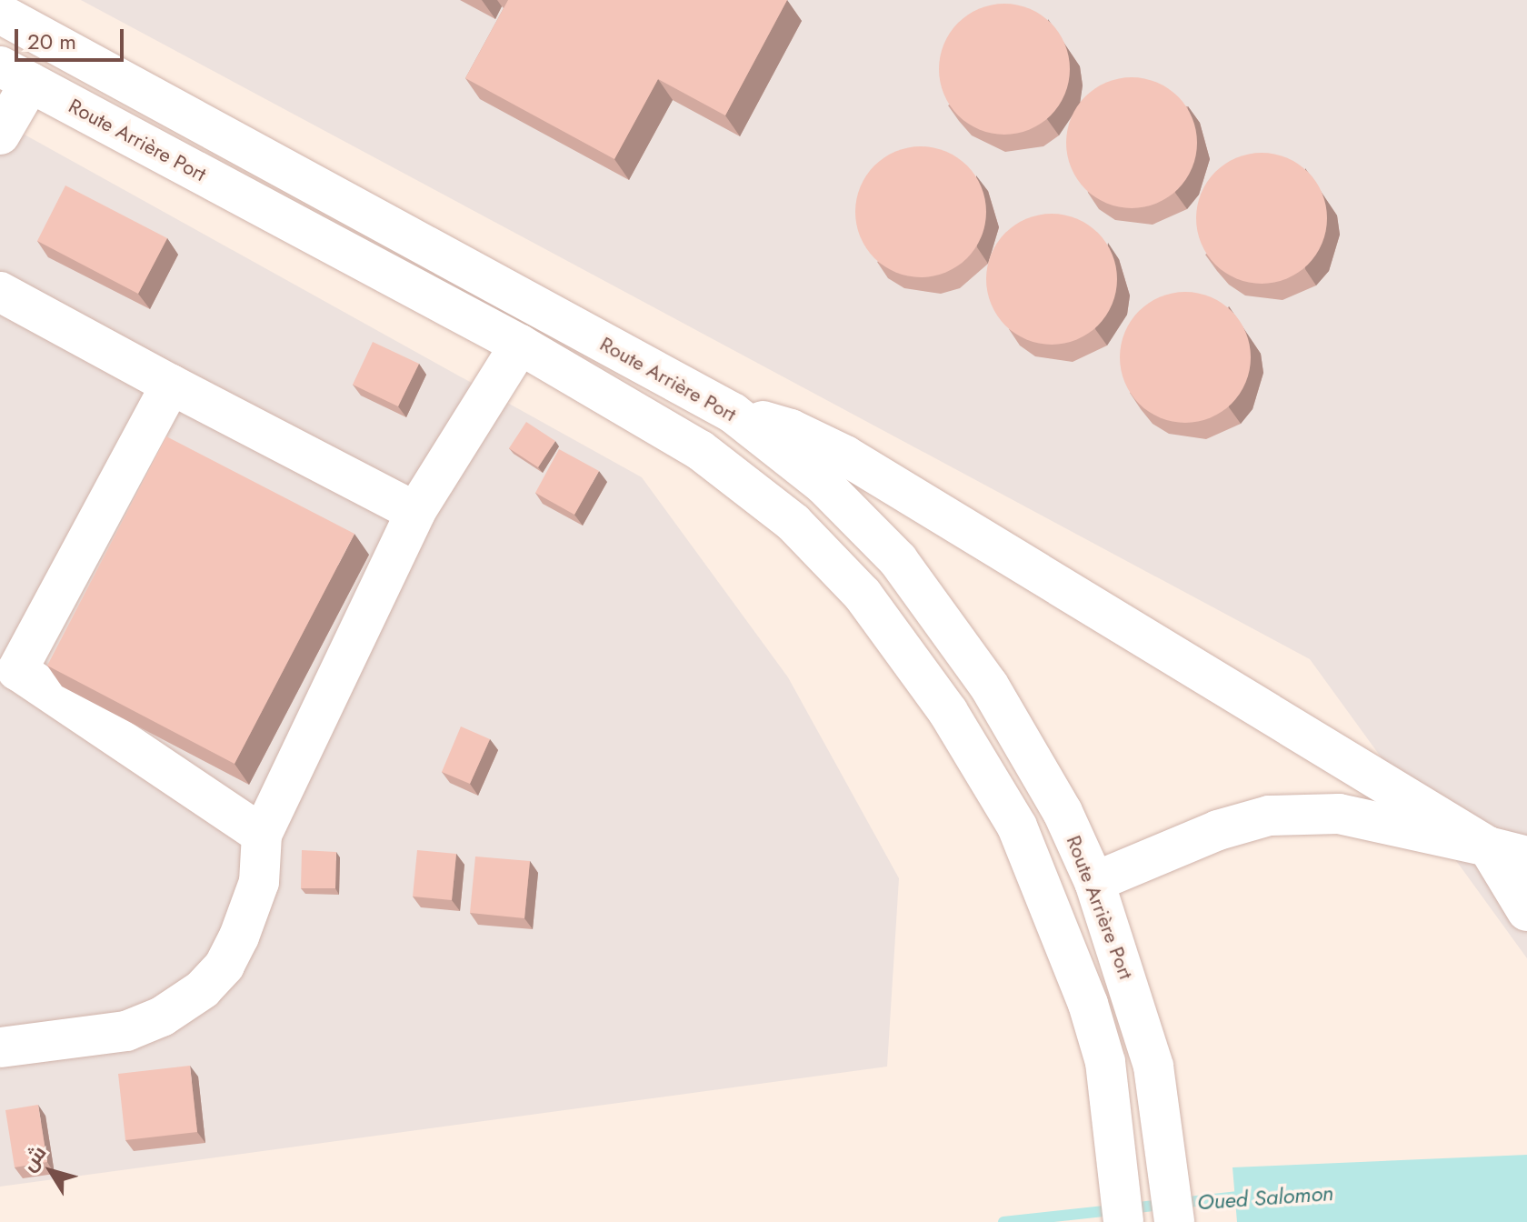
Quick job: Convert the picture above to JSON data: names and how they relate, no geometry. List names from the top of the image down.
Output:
{
  "streets": {
    "street": ["Route Arrière Port"]
  },
  "water": ["Oued Salomon"],
  "scale_bar": "20 m",
  "north": "top left"
}
